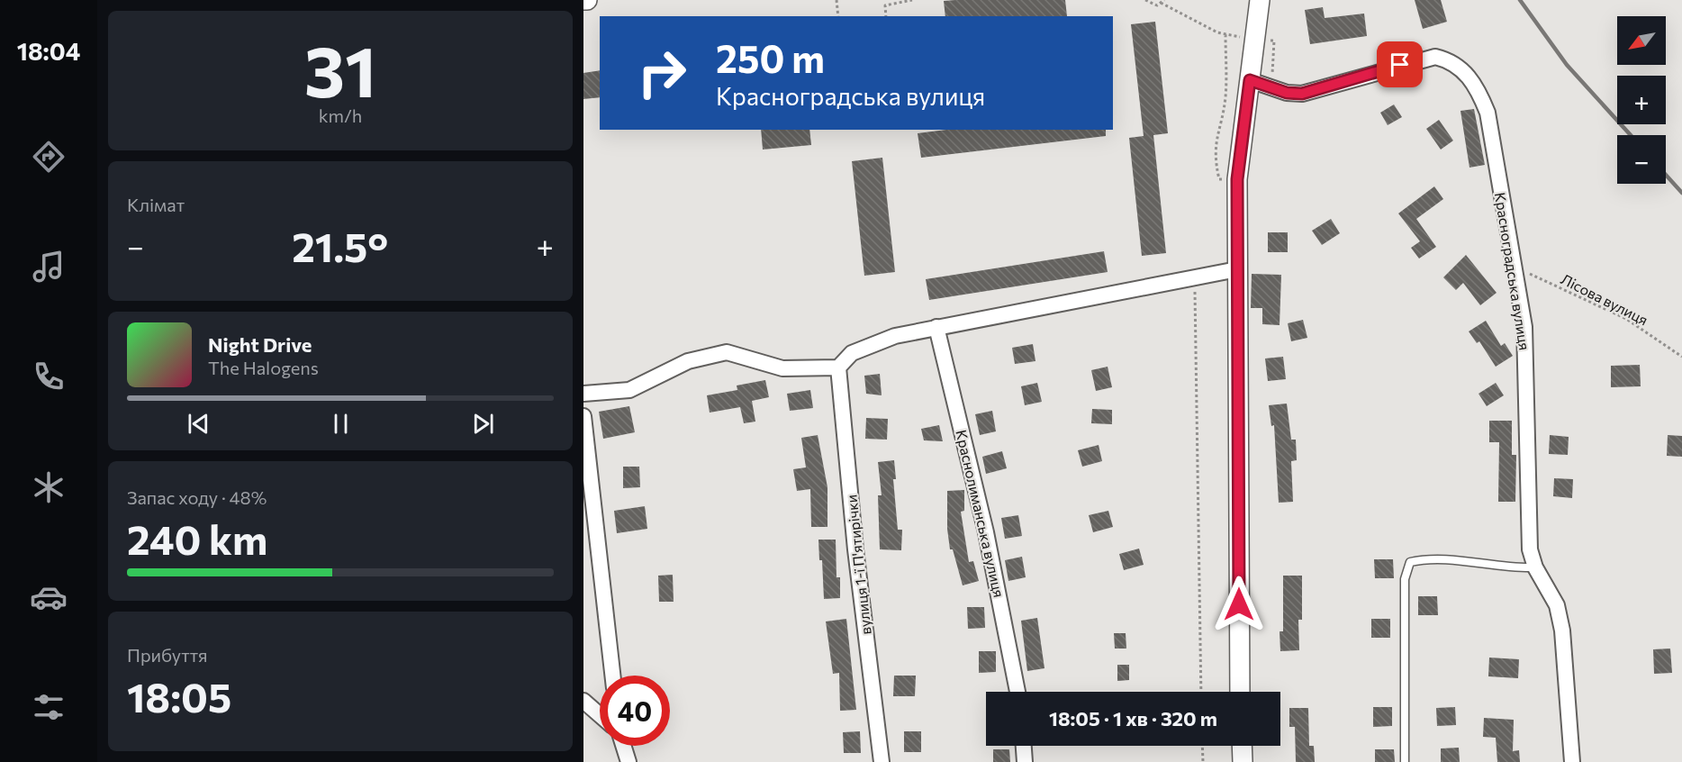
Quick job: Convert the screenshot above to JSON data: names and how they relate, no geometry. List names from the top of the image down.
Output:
{
  "streets": {
    "street": ["Красноградська вулиця", "Краснолиманська вулиця", "вулиця 1-ї П'ятирічки"],
    "path": ["Лісова вулиця"]
  },
  "crossings": [
    ["Красноградська вулиця", "Лісова вулиця"]
  ],
  "north": "bottom left",
  "page": {
    "tabs": "18:04",
    "tile": [
      ["31", "km/h"],
      "Клімат",
      ["Запас ходу · 48%", "240 km"],
      ["Прибуття", "18:05"]
    ],
    "map_buttons": ["+", "−"],
    "turn": ["250 m", "Красноградська вулиця"],
    "heat": ["−", "21.5°", "+"],
    "song": ["Night Drive", "The Halogens"],
    "limit": "40",
    "trip": "18:05 · 1 хв · 320 m"
  }
}
